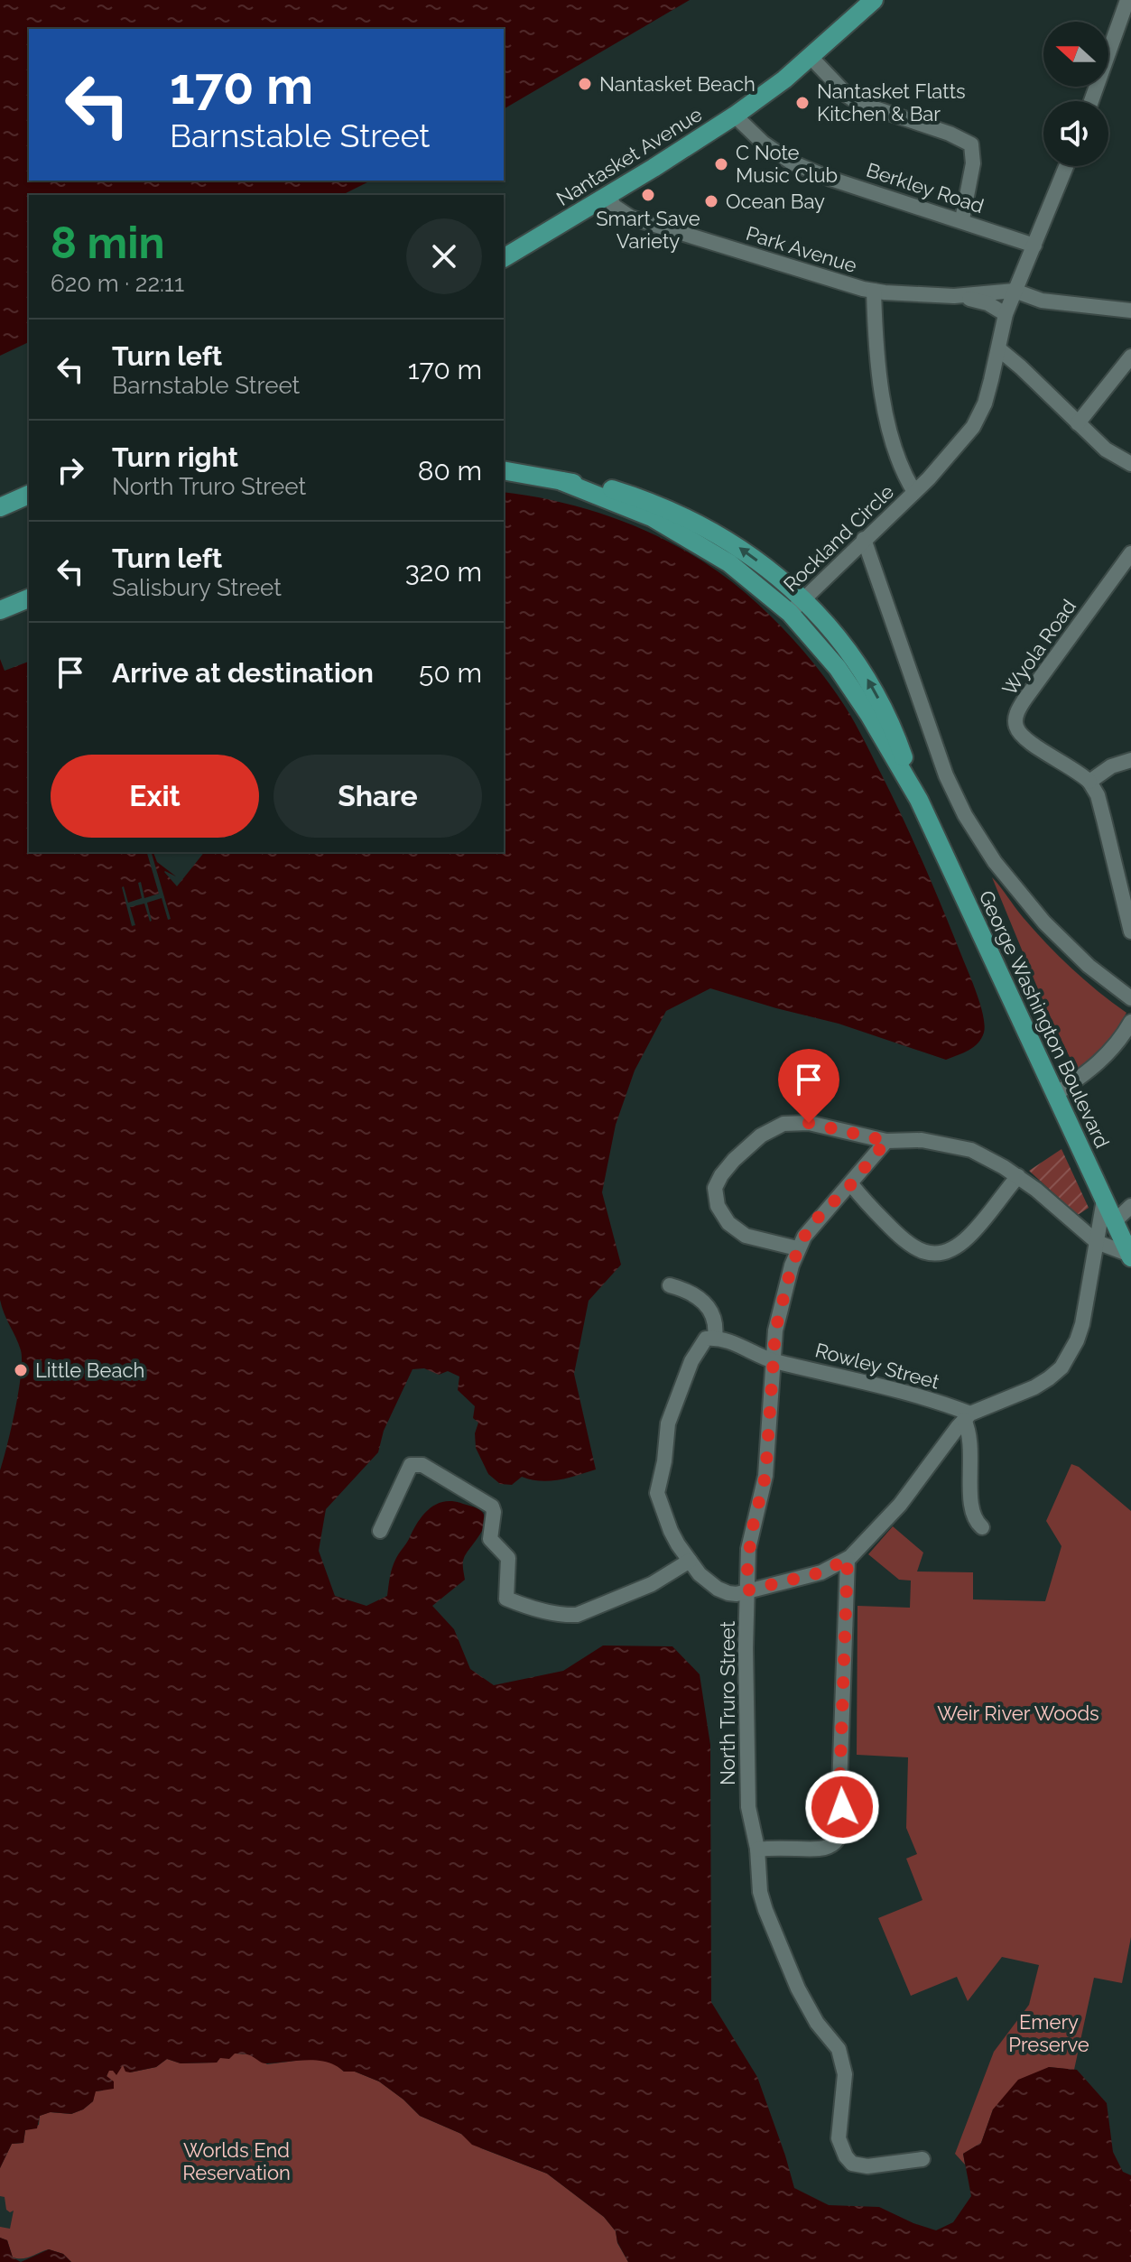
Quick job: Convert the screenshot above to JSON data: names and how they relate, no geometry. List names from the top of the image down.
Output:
{
  "streets": {
    "main road": ["Nantasket Avenue", "George Washington Boulevard"],
    "street": [
      "Berkley Road",
      "Park Avenue",
      "Rockland Circle",
      "Wyola Road",
      "Rowley Street",
      "North Truro Street"
    ]
  },
  "crossings": [
    ["Nantasket Avenue", "Berkley Road"],
    ["Nantasket Avenue", "Park Avenue"],
    ["Berkley Road", "Rockland Circle"],
    ["Park Avenue", "Rockland Circle"],
    ["Rockland Circle", "George Washington Boulevard"],
    ["Rowley Street", "North Truro Street"]
  ],
  "parks": ["Weir River Woods", "Emery Preserve", "Worlds End Reservation"],
  "places": [
    "Nantasket Beach",
    "Nantasket Flatts Kitchen & Bar",
    "C Note Music Club",
    "Smart Save Variety",
    "Ocean Bay",
    "Little Beach"
  ],
  "north": "left",
  "page": {
    "turn": ["170 m", "Barnstable Street"],
    "heading": ["8 min", "620 m · 22:11"],
    "list": [
      {
        "name": "Turn left",
        "note": "Barnstable Street",
        "value": "170 m"
      },
      {
        "name": "Turn right",
        "note": "North Truro Street",
        "value": "80 m"
      },
      {
        "name": "Turn left",
        "note": "Salisbury Street",
        "value": "320 m"
      },
      {
        "name": "Arrive at destination",
        "value": "50 m"
      }
    ],
    "buttons": ["Exit", "Share"]
  }
}
